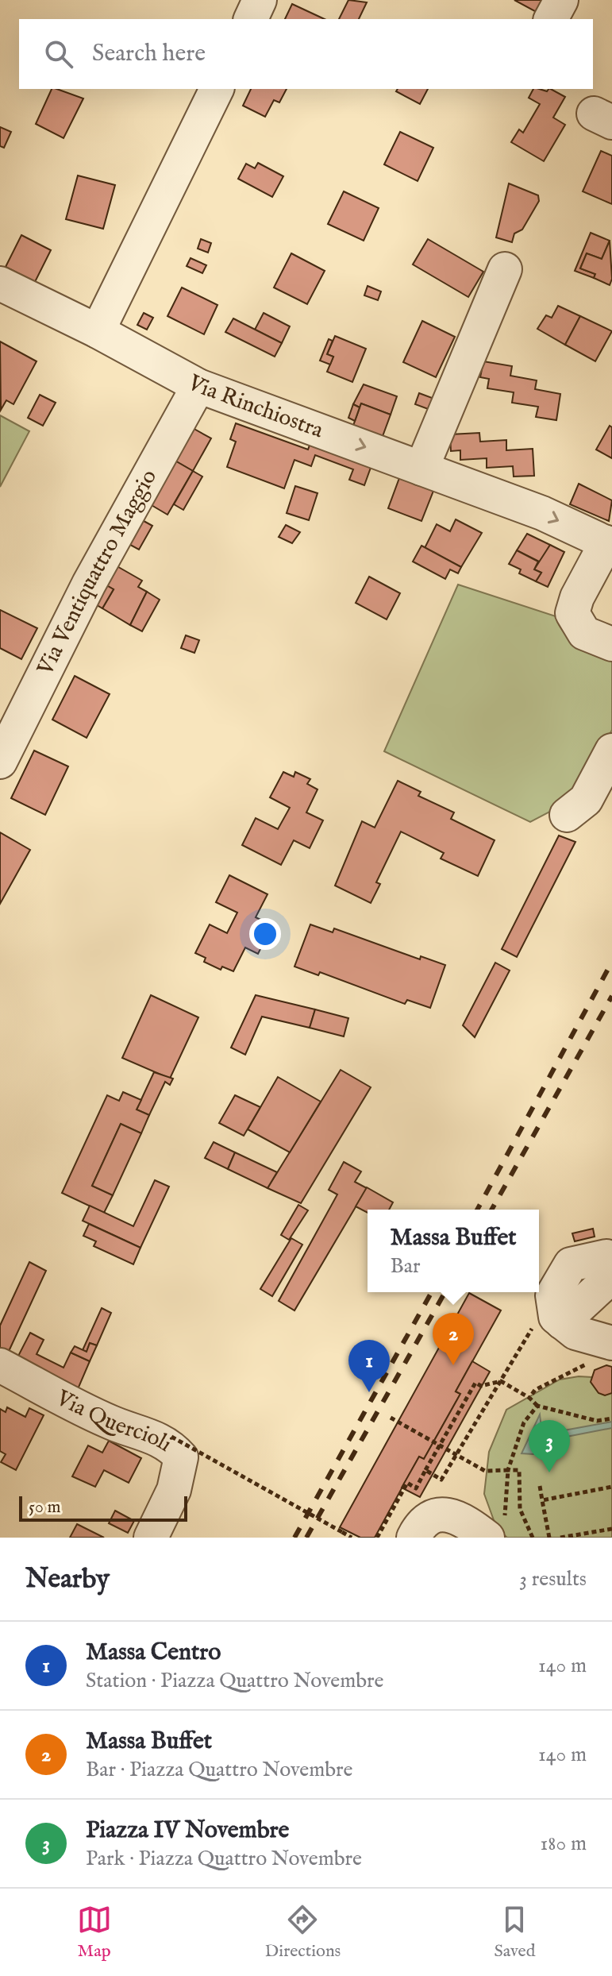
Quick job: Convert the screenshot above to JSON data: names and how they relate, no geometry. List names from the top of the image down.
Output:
{
  "streets": {
    "street": ["Via Rinchiostra", "Via Ventiquattro Maggio", "Via Quercioli"]
  },
  "crossings": [
    ["Via Rinchiostra", "Via Ventiquattro Maggio"]
  ],
  "one_way": ["Via Rinchiostra"],
  "scale_bar": "50 m",
  "page": {
    "search": "Search here",
    "popup": ["Massa Buffet", "Bar"],
    "pins": ["2", "1", "3"],
    "scale": "50 m",
    "heading": ["Nearby", "3 results"],
    "list": [
      {
        "mark": "1",
        "name": "Massa Centro",
        "note": "Station · Piazza Quattro Novembre",
        "value": "140 m"
      },
      {
        "mark": "2",
        "name": "Massa Buffet",
        "note": "Bar · Piazza Quattro Novembre",
        "value": "140 m"
      },
      {
        "mark": "3",
        "name": "Piazza IV Novembre",
        "note": "Park · Piazza Quattro Novembre",
        "value": "180 m"
      }
    ],
    "nav": ["Map", "Directions", "Saved"]
  }
}
